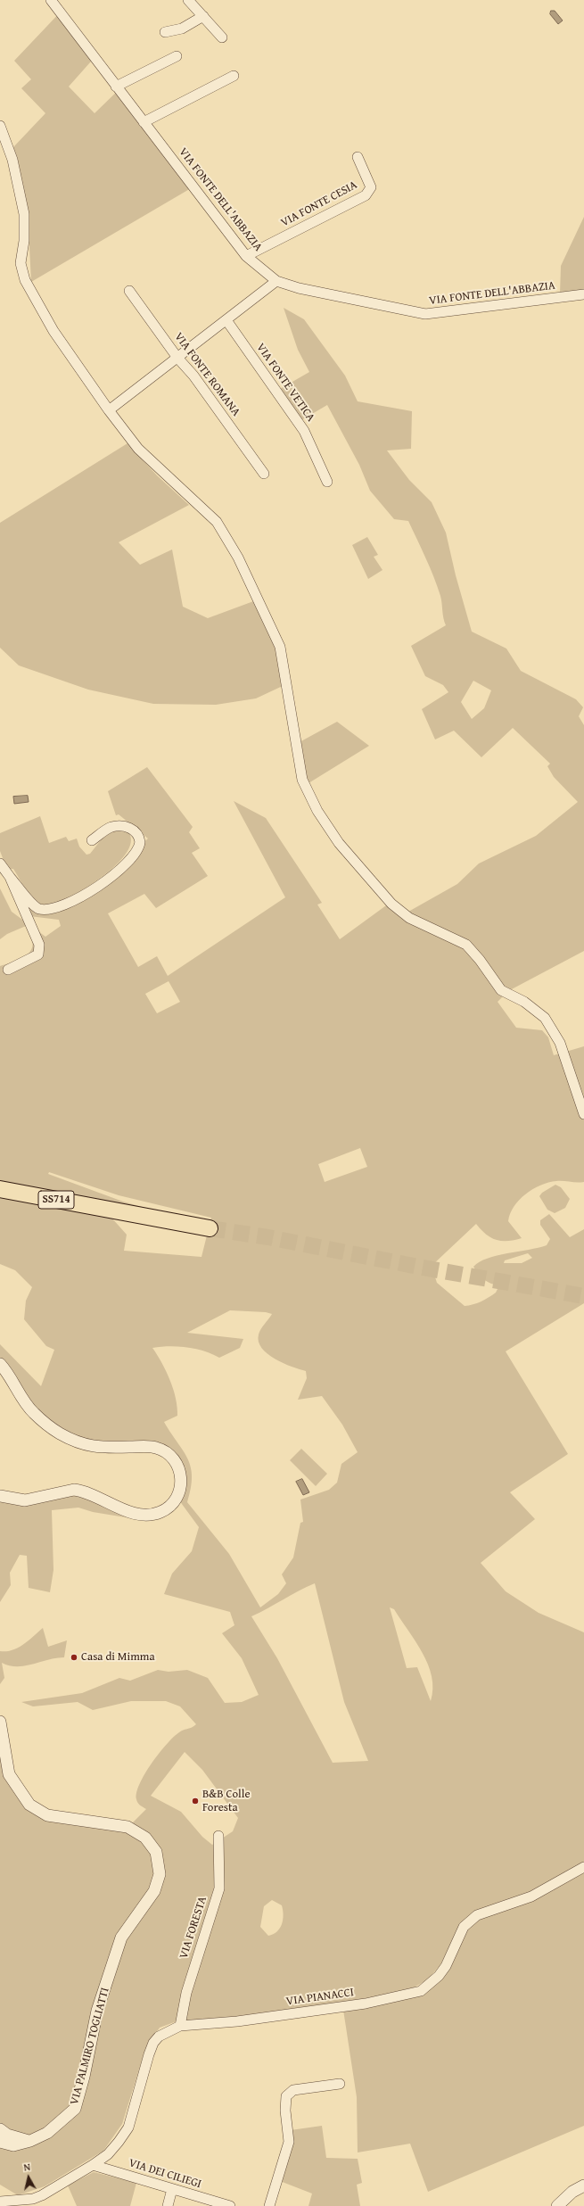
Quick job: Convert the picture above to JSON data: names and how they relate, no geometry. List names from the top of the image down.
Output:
{
  "streets": {
    "highway": ["SS714"],
    "street": [
      "VIA FONTE DELL'ABBAZIA",
      "VIA FONTE CESIA",
      "VIA FONTE ROMANA",
      "VIA FONTE VETICA",
      "VIA FORESTA",
      "VIA PIANACCI",
      "VIA PALMIRO TOGLIATTI",
      "VIA DEI CILIEGI"
    ]
  },
  "crossings": [
    ["VIA FONTE DELL'ABBAZIA", "VIA FONTE CESIA"],
    ["VIA FORESTA", "VIA PIANACCI"],
    ["VIA PIANACCI", "VIA DEI CILIEGI"]
  ],
  "places": ["Casa di Mimma", "B&B Colle Foresta"],
  "north": "top"
}
